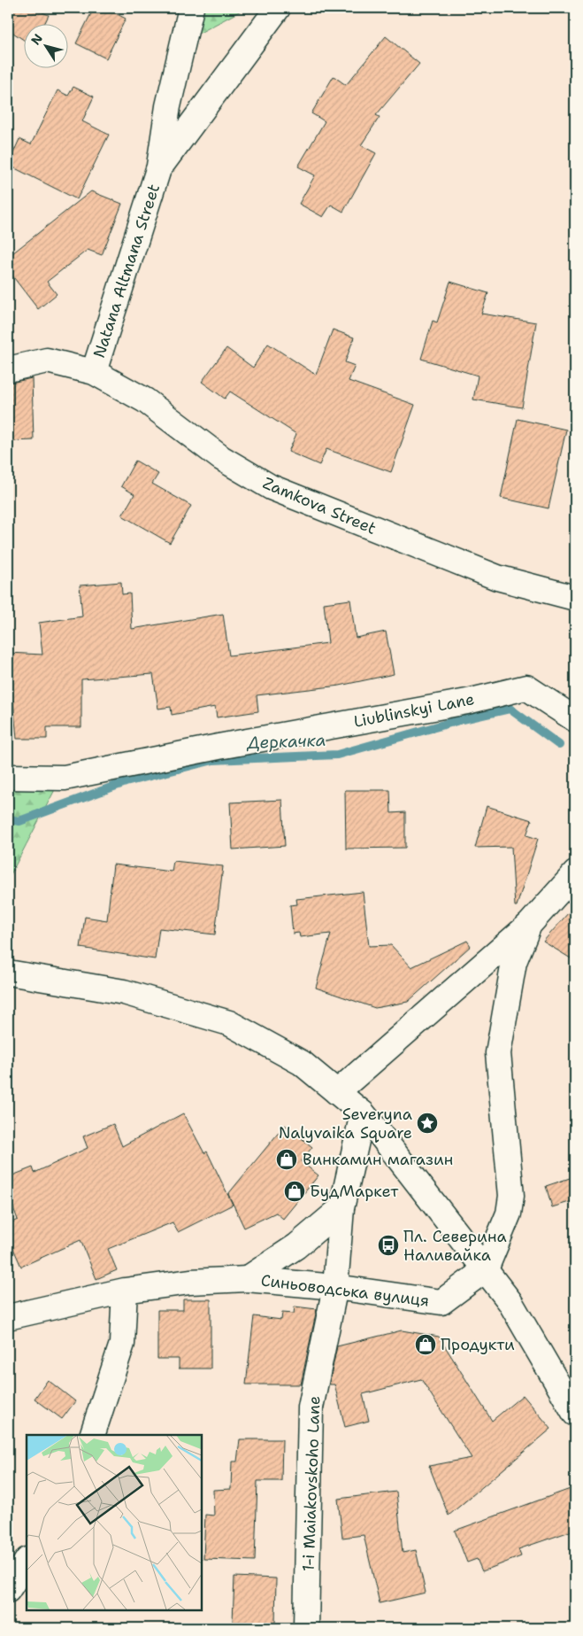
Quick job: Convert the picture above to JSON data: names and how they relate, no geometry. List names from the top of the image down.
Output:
{
  "streets": {
    "street": [
      "Natana Altmana Street",
      "Zamkova Street",
      "Liublinskyi Lane",
      "Синьоводська вулиця",
      "1-i Maiakovskoho Lane"
    ]
  },
  "crossings": [
    ["Natana Altmana Street", "Zamkova Street"],
    ["Синьоводська вулиця", "1-i Maiakovskoho Lane"]
  ],
  "water": ["Деркачка"],
  "places": {
    "place": ["Severyna Nalyvaika Square"],
    "shop": ["Винкамин магазин", "БудМаркет", "Продукти"],
    "bus stop": ["Пл. Северина Наливайка"]
  },
  "north": "top left"
}
